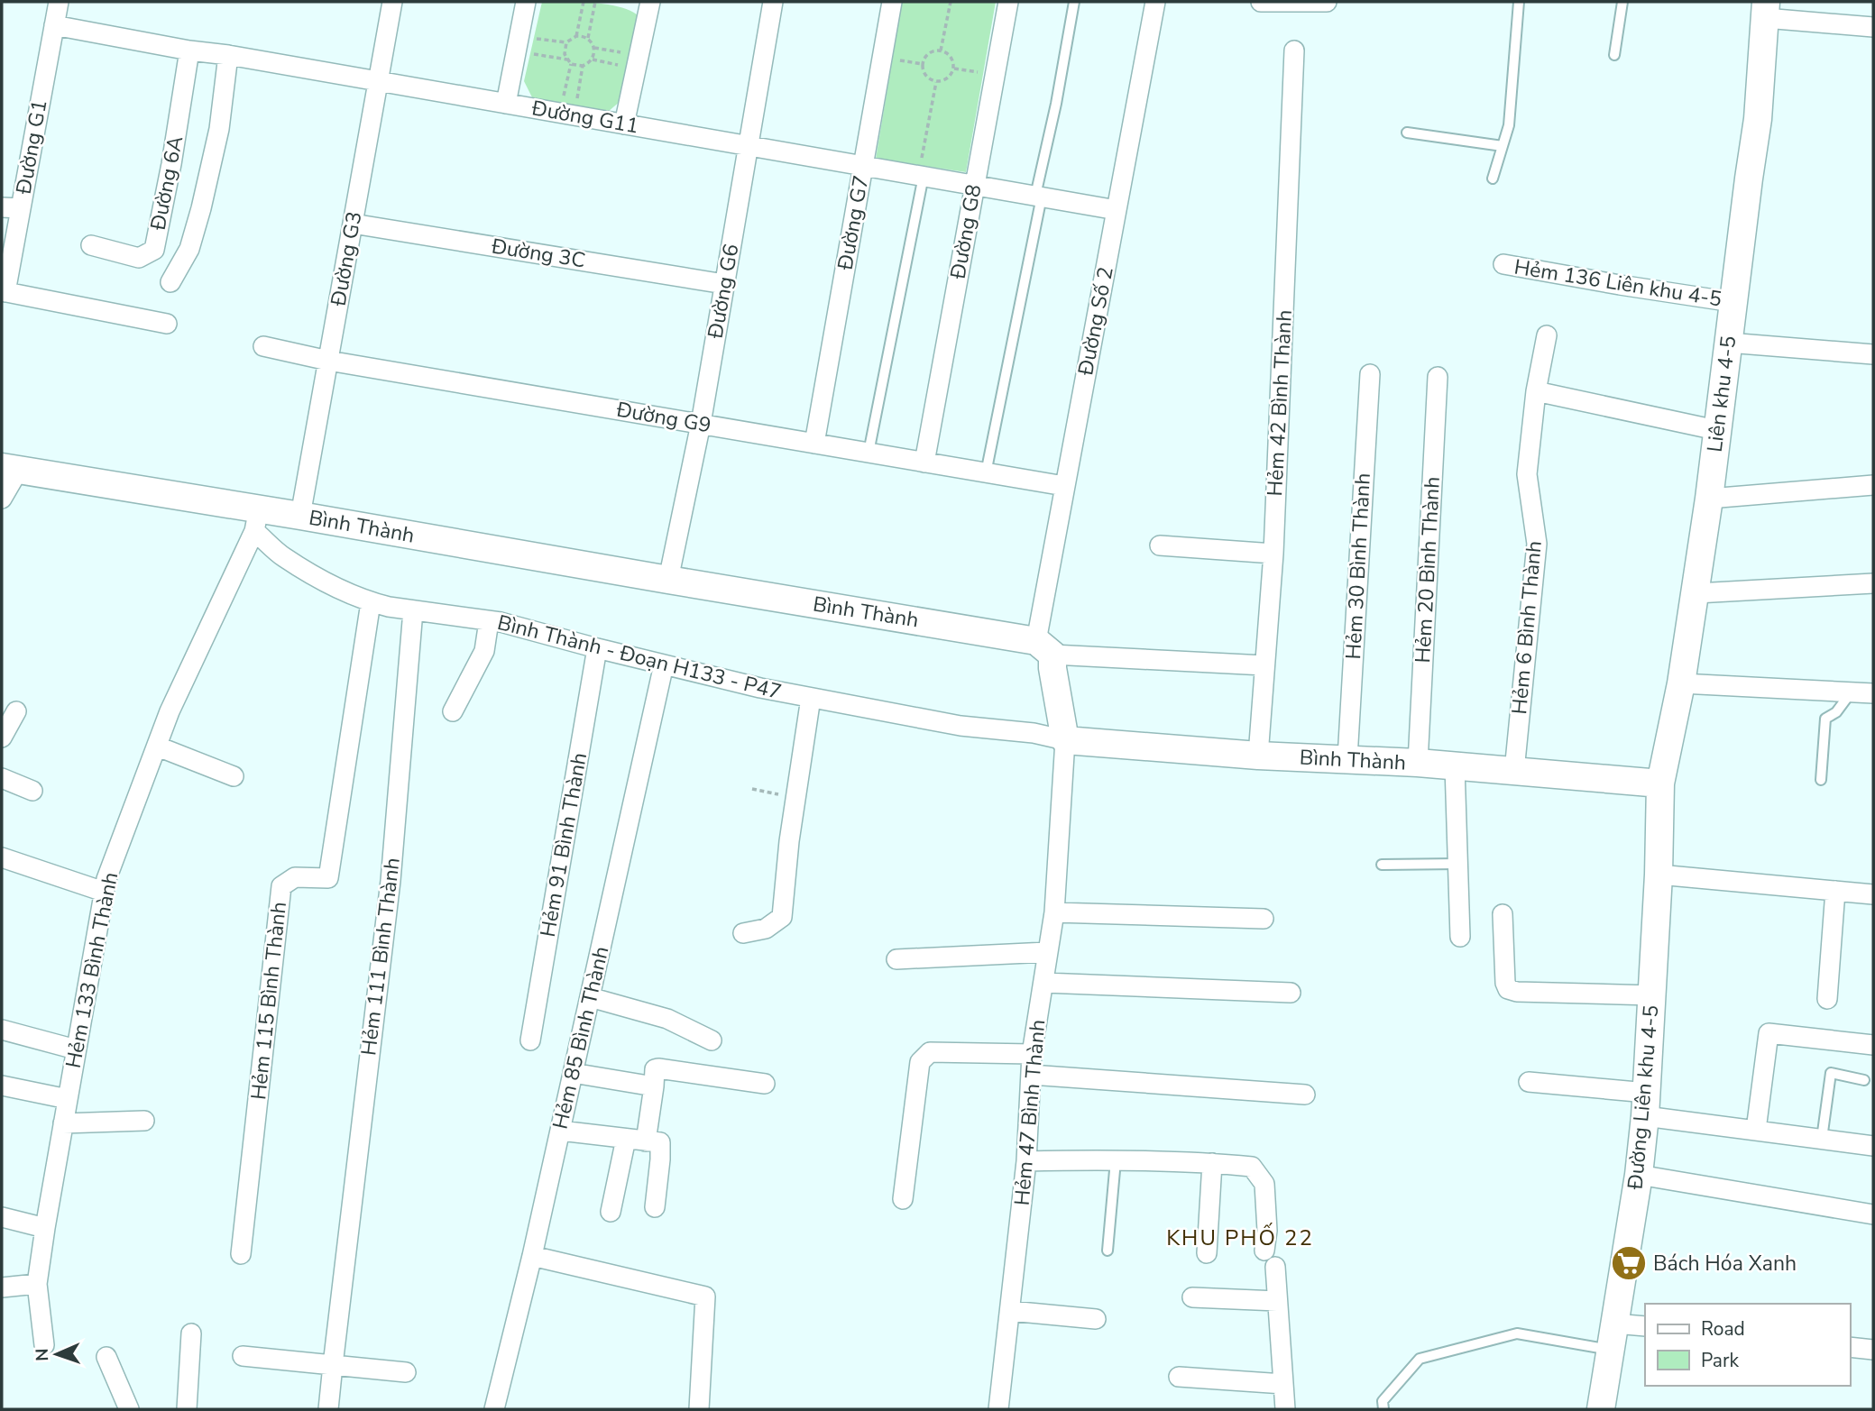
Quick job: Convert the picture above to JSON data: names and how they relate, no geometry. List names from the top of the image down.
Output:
{
  "streets": {
    "street": [
      "Đường G11",
      "Đường G1",
      "Đường 6A",
      "Đường G7",
      "Đường G8",
      "Đường 3C",
      "Đường G3",
      "Hẻm 136 Liên khu 4-5",
      "Đường G6",
      "Đường Số 2",
      "Liên khu 4-5",
      "Hẻm 42 Bình Thành",
      "Đường G9",
      "Bình Thành",
      "Hẻm 30 Bình Thành",
      "Hẻm 20 Bình Thành",
      "Hẻm 6 Bình Thành",
      "Bình Thành - Đoạn H133 - P47",
      "Hẻm 91 Bình Thành",
      "Hẻm 111 Bình Thành",
      "Hẻm 133 Bình Thành",
      "Hẻm 115 Bình Thành",
      "Hẻm 85 Bình Thành",
      "Đường Liên khu 4-5",
      "Hẻm 47 Bình Thành"
    ]
  },
  "crossings": [
    ["Đường G11", "Đường G1"],
    ["Đường G11", "Đường 6A"],
    ["Đường G11", "Đường G7"],
    ["Đường G11", "Đường G8"],
    ["Đường G11", "Đường G3"],
    ["Đường G11", "Đường G6"],
    ["Đường G11", "Đường Số 2"],
    ["Đường G7", "Đường G9"],
    ["Đường G8", "Đường G9"],
    ["Đường 3C", "Đường G3"],
    ["Đường 3C", "Đường G6"],
    ["Đường G3", "Đường G9"],
    ["Đường G3", "Bình Thành"],
    ["Hẻm 136 Liên khu 4-5", "Liên khu 4-5"],
    ["Đường G6", "Đường G9"],
    ["Đường G6", "Bình Thành"],
    ["Đường Số 2", "Đường G9"],
    ["Đường Số 2", "Bình Thành"],
    ["Liên khu 4-5", "Bình Thành"],
    ["Liên khu 4-5", "Đường Liên khu 4-5"],
    ["Hẻm 42 Bình Thành", "Bình Thành"],
    ["Bình Thành", "Hẻm 30 Bình Thành"],
    ["Bình Thành", "Hẻm 20 Bình Thành"],
    ["Bình Thành", "Hẻm 6 Bình Thành"],
    ["Bình Thành", "Bình Thành - Đoạn H133 - P47"],
    ["Bình Thành", "Hẻm 133 Bình Thành"],
    ["Bình Thành", "Đường Liên khu 4-5"],
    ["Bình Thành", "Hẻm 47 Bình Thành"],
    ["Bình Thành - Đoạn H133 - P47", "Hẻm 91 Bình Thành"],
    ["Bình Thành - Đoạn H133 - P47", "Hẻm 111 Bình Thành"],
    ["Bình Thành - Đoạn H133 - P47", "Hẻm 133 Bình Thành"],
    ["Bình Thành - Đoạn H133 - P47", "Hẻm 115 Bình Thành"],
    ["Bình Thành - Đoạn H133 - P47", "Hẻm 85 Bình Thành"],
    ["Bình Thành - Đoạn H133 - P47", "Hẻm 47 Bình Thành"]
  ],
  "districts": ["KHU PHỐ 22"],
  "places": {
    "supermarket": ["Bách Hóa Xanh"]
  },
  "legend": ["Road", "Park"],
  "north": "left"
}
